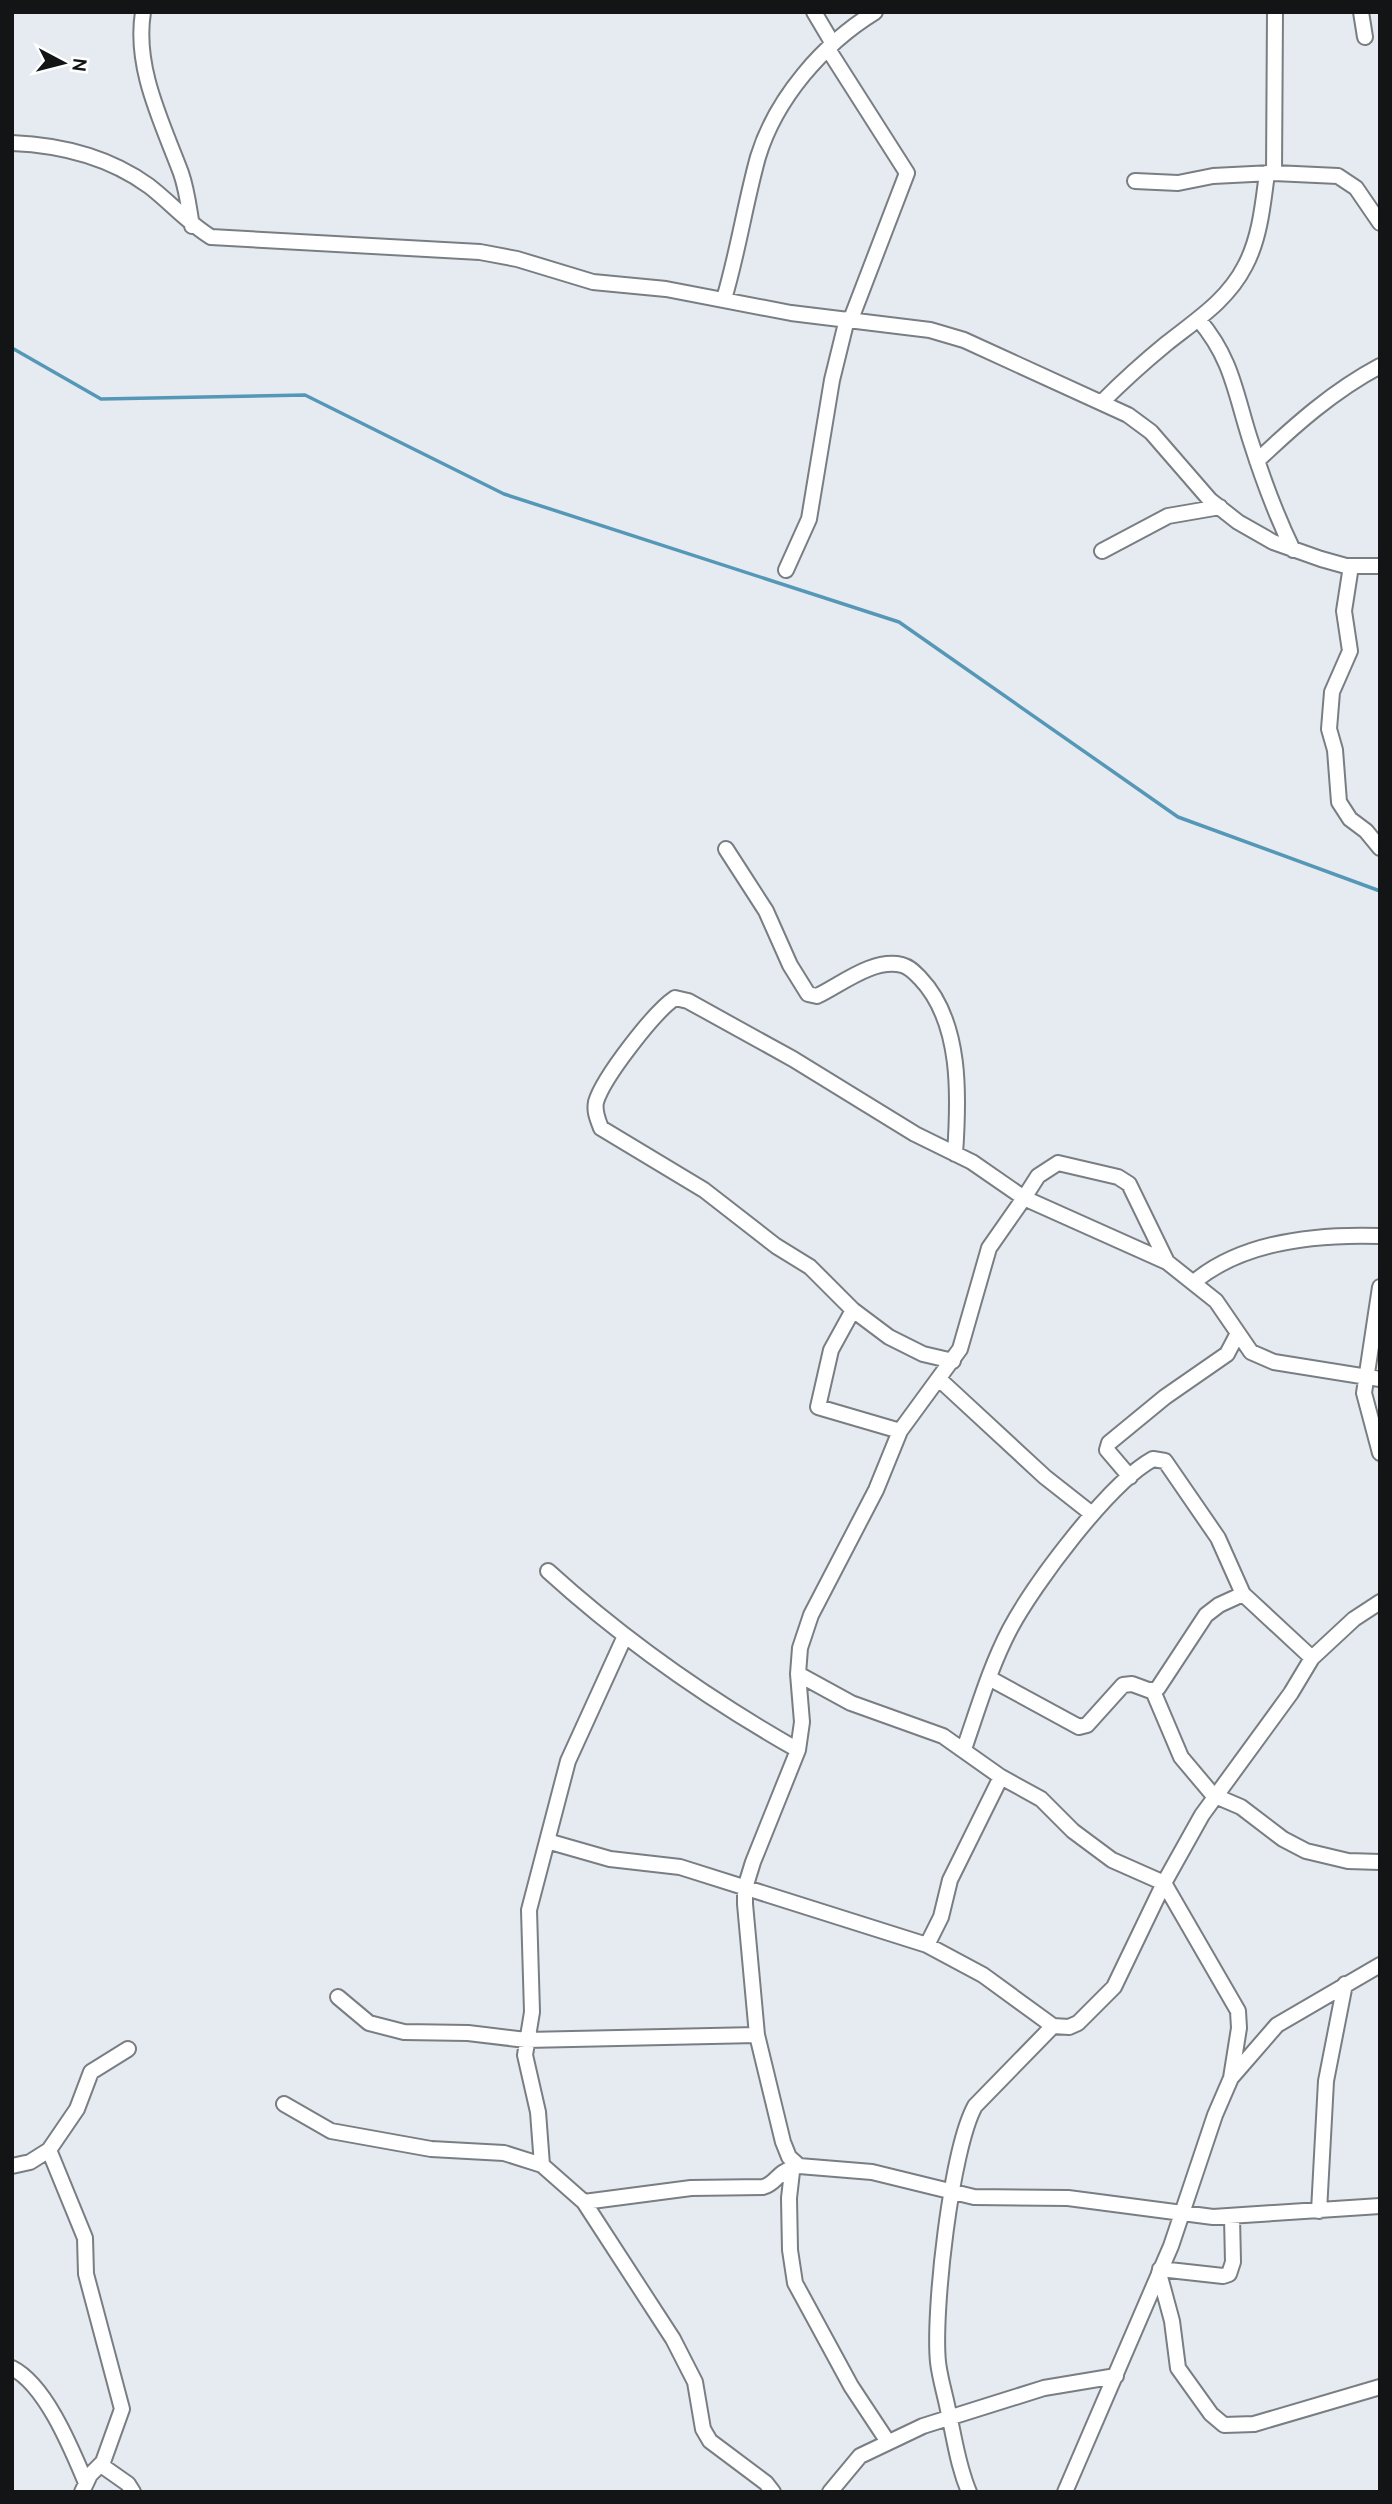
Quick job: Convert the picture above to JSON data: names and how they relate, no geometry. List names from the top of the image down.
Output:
{
  "north": "right"
}
